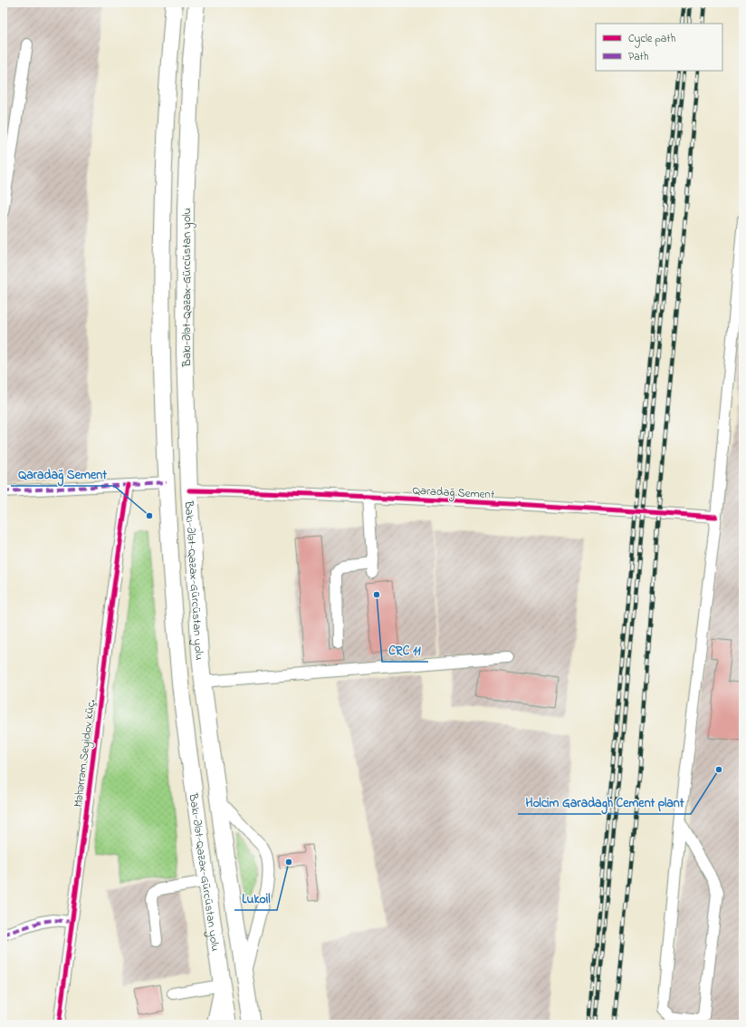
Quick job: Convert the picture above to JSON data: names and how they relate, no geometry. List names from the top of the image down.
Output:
{
  "streets": {
    "highway": ["Bakı-Ələt-Qazax-Gürcüstan yolu"],
    "street": ["Qaradağ Sement", "Məhərrəm Seyidov küç."]
  },
  "crossings": [
    ["Bakı-Ələt-Qazax-Gürcüstan yolu", "Qaradağ Sement"]
  ],
  "places": [
    "Qaradağ Sement",
    "CRC 11",
    "Holcim Garadagh Cement plant",
    "Lukoil"
  ],
  "legend": ["Cycle path", "Path"]
}
